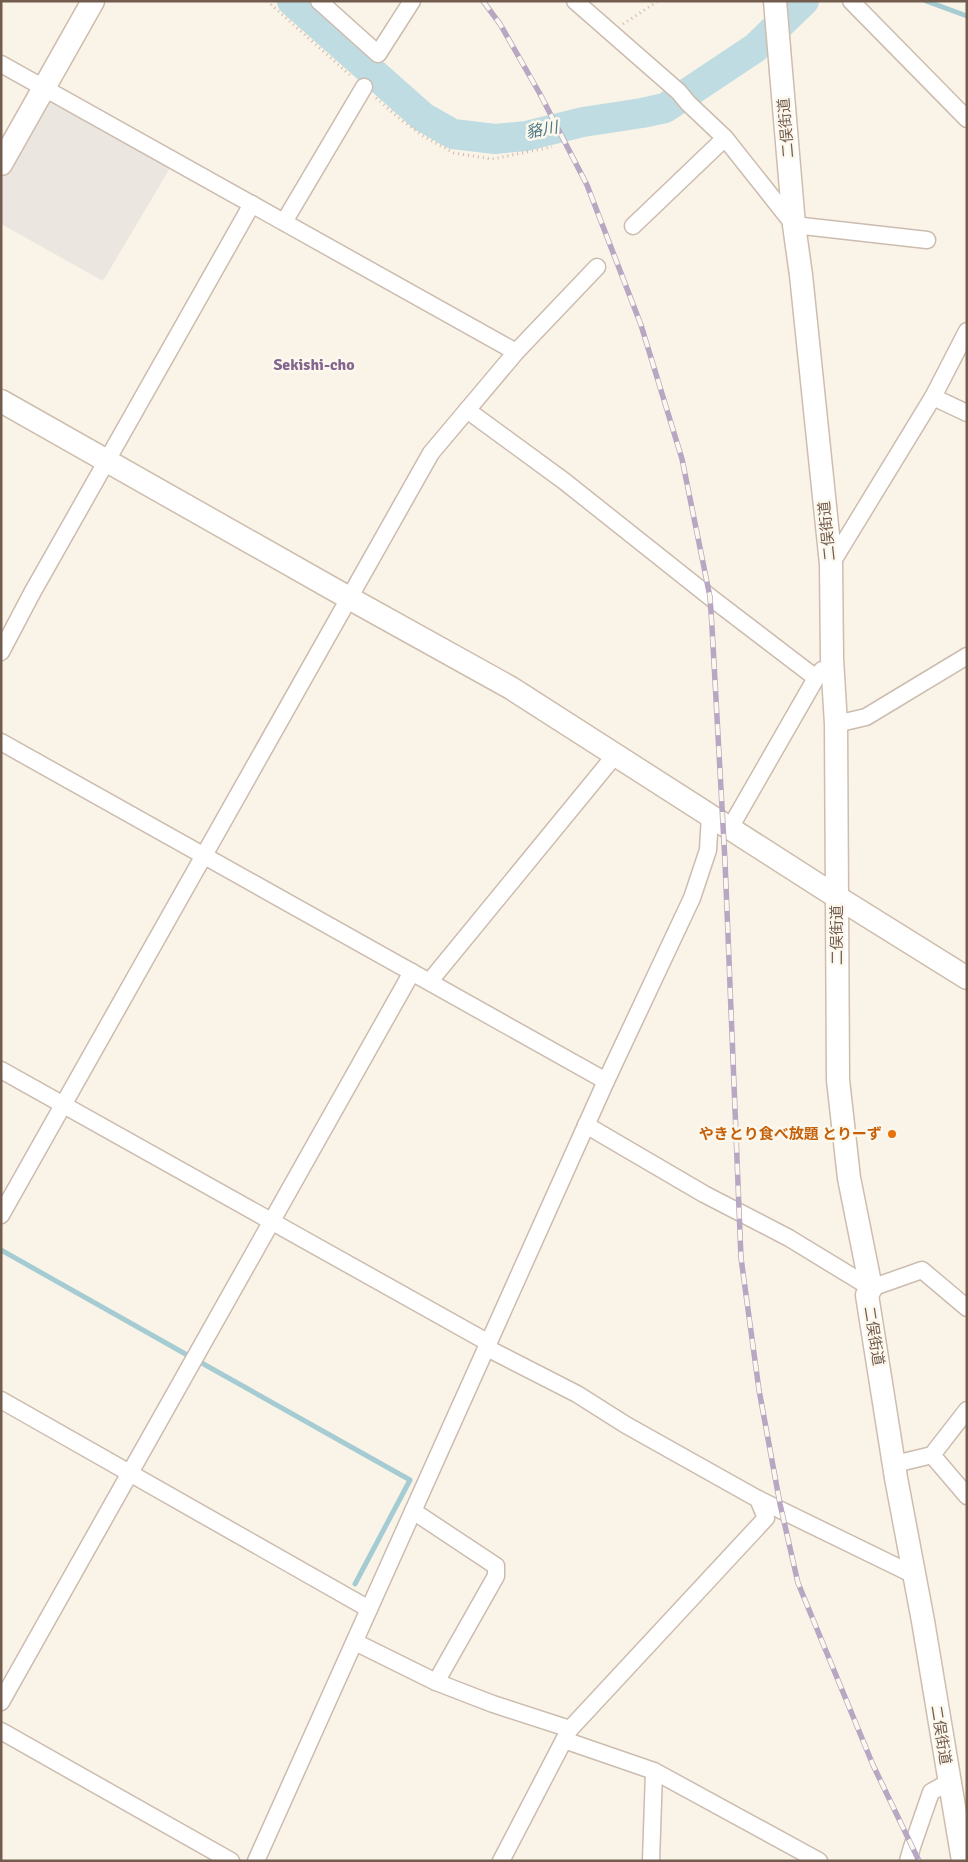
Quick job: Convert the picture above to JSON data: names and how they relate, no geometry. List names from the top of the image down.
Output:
{
  "streets": {
    "street": ["二俣街道"]
  },
  "districts": ["Sekishi-cho"],
  "water": ["貉川"],
  "places": ["やきとり食べ放題 とりーず"]
}
